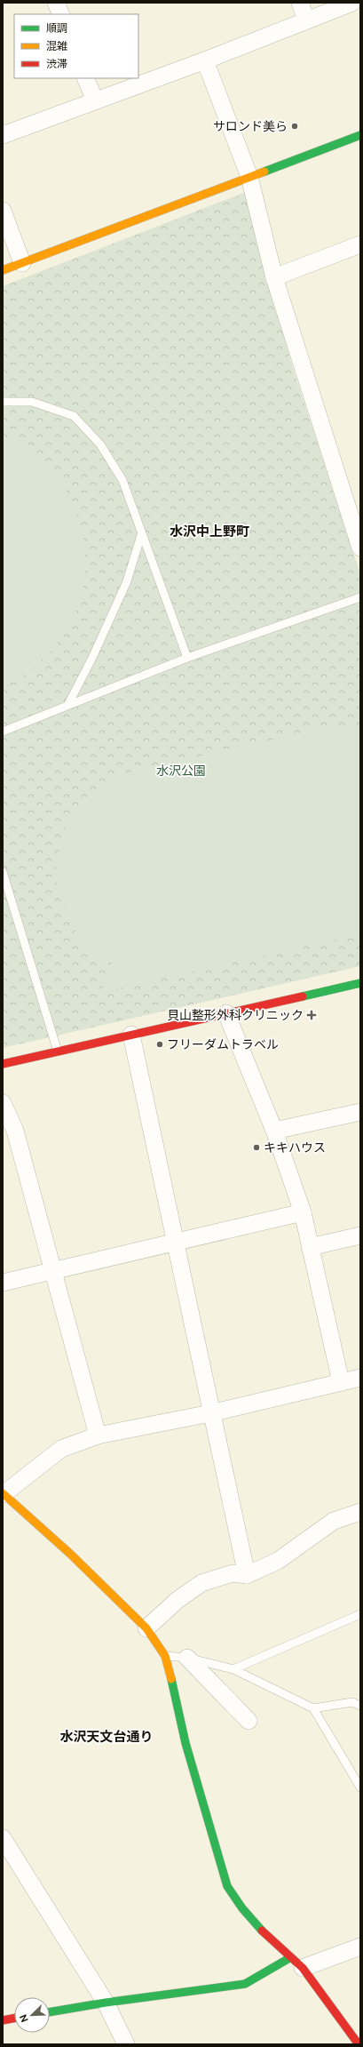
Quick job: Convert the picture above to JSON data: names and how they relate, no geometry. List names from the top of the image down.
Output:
{
  "districts": ["水沢中上野町", "水沢天文台通り"],
  "parks": ["水沢公園"],
  "places": {
    "other": ["サロンド美ら", "フリーダムトラベル", "キキハウス"],
    "health": ["貝山整形外科クリニック"]
  },
  "legend": ["順調", "混雑", "渋滞"],
  "north": "bottom left"
}
